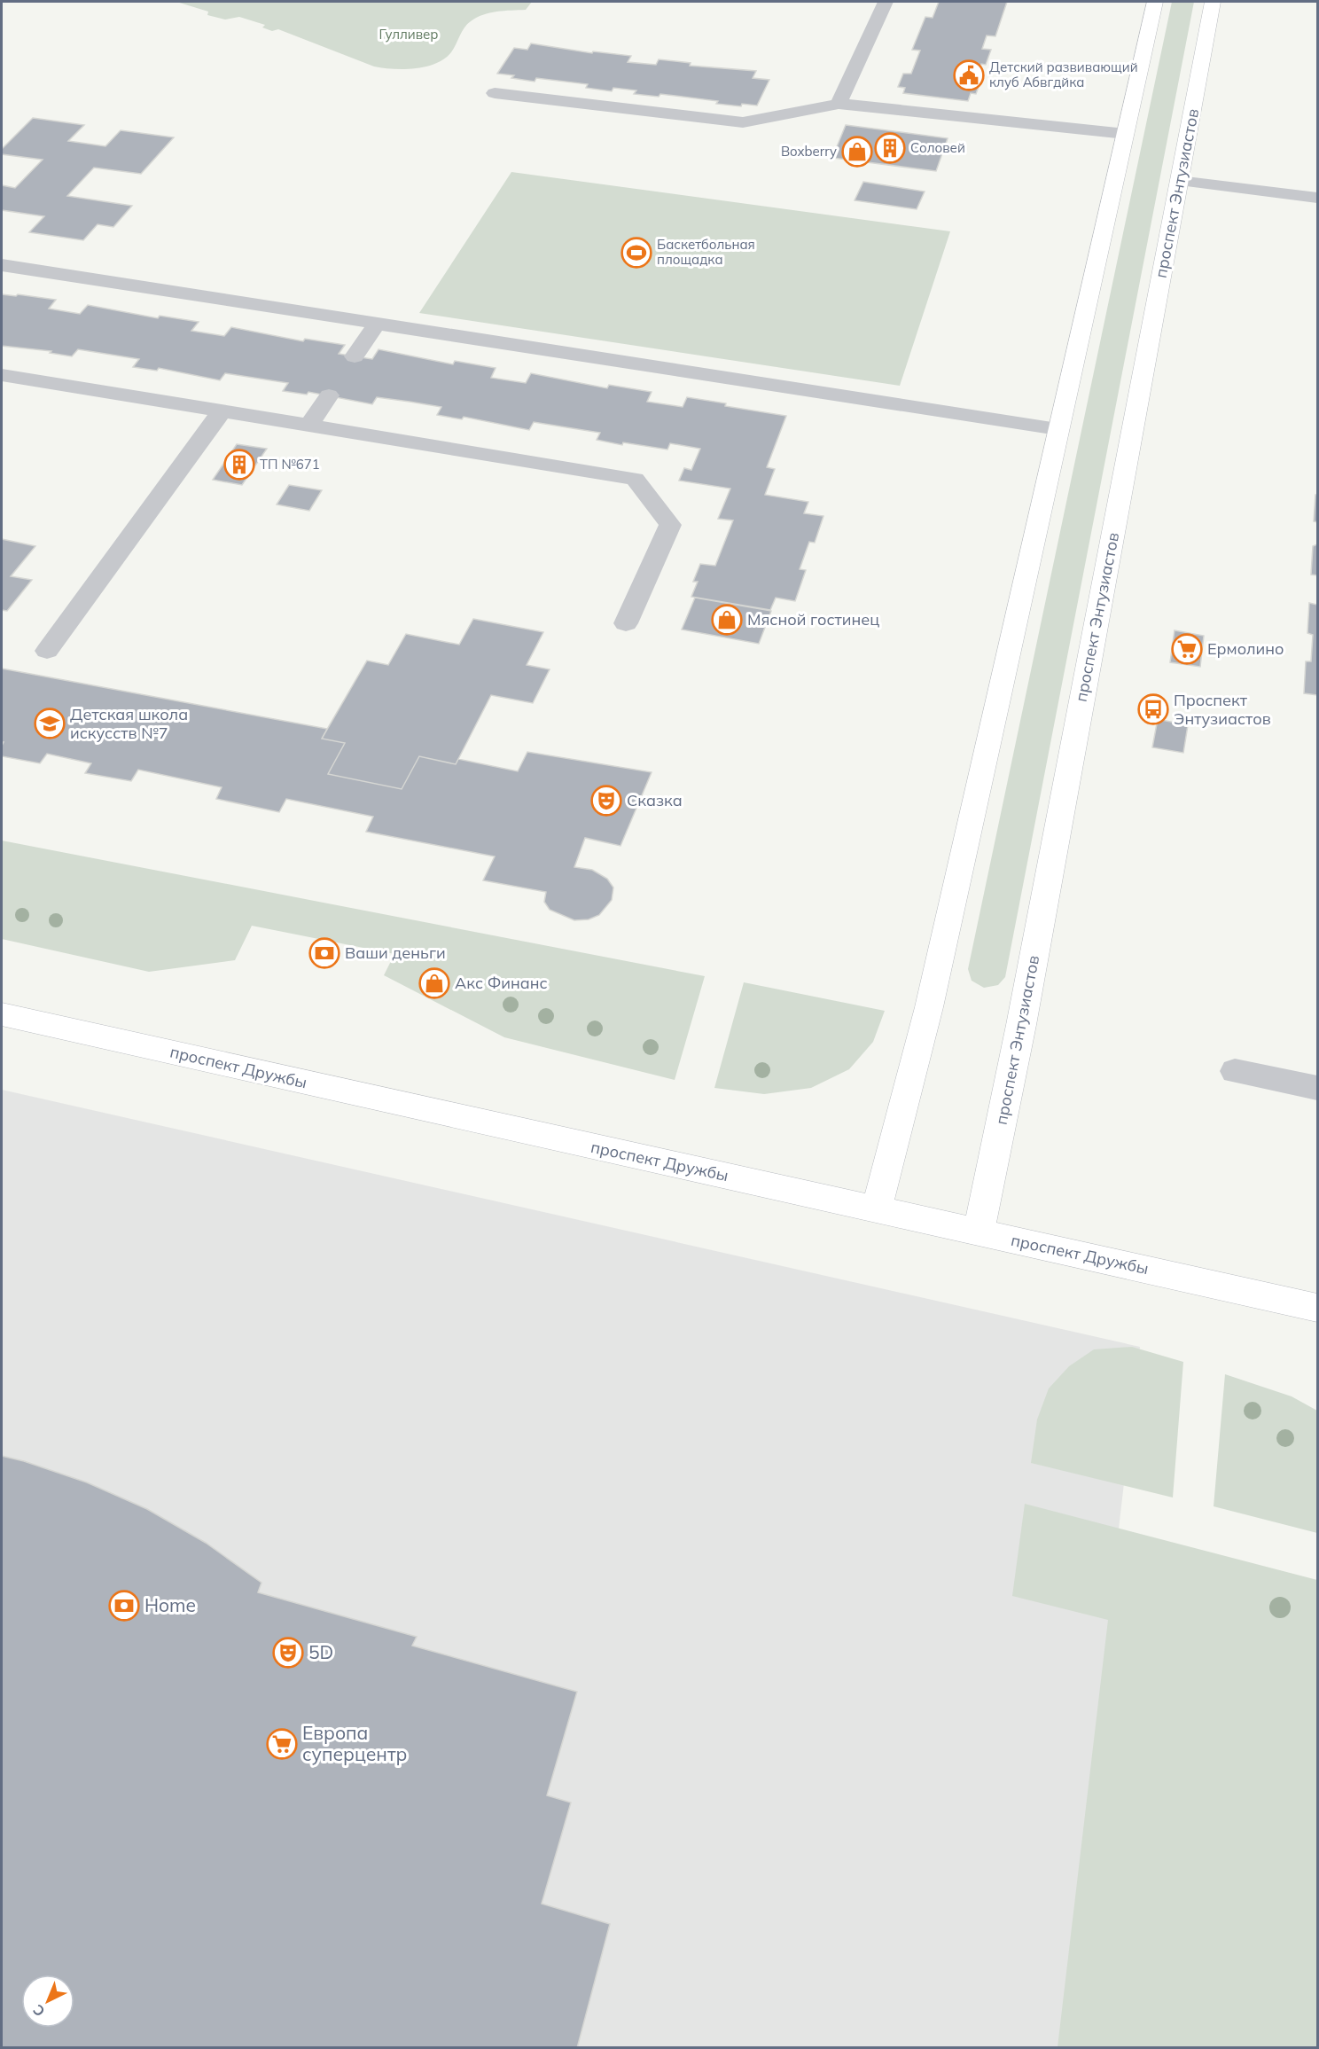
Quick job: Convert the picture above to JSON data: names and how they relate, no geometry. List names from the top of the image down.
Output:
{
  "streets": {
    "main road": ["проспект Энтузиастов", "проспект Дружбы"]
  },
  "crossings": [
    ["проспект Энтузиастов", "проспект Дружбы"]
  ],
  "parks": ["Гулливер"],
  "places": {
    "public building": ["Детский развивающий клуб Абвгдйка"],
    "building": ["Соловей", "ТП №671"],
    "shop": ["Boxberry", "Мясной гостинец", "Акс Финанс"],
    "sports": ["Баскетбольная площадка"],
    "supermarket": ["Ермолино", "Европа суперцентр"],
    "bus stop": ["Проспект Энтузиастов"],
    "school or university": ["Детская школа искусств №7"],
    "theatre": ["Сказка", "5D"],
    "bank": ["Ваши деньги", "Home"]
  },
  "north": "bottom left"
}
